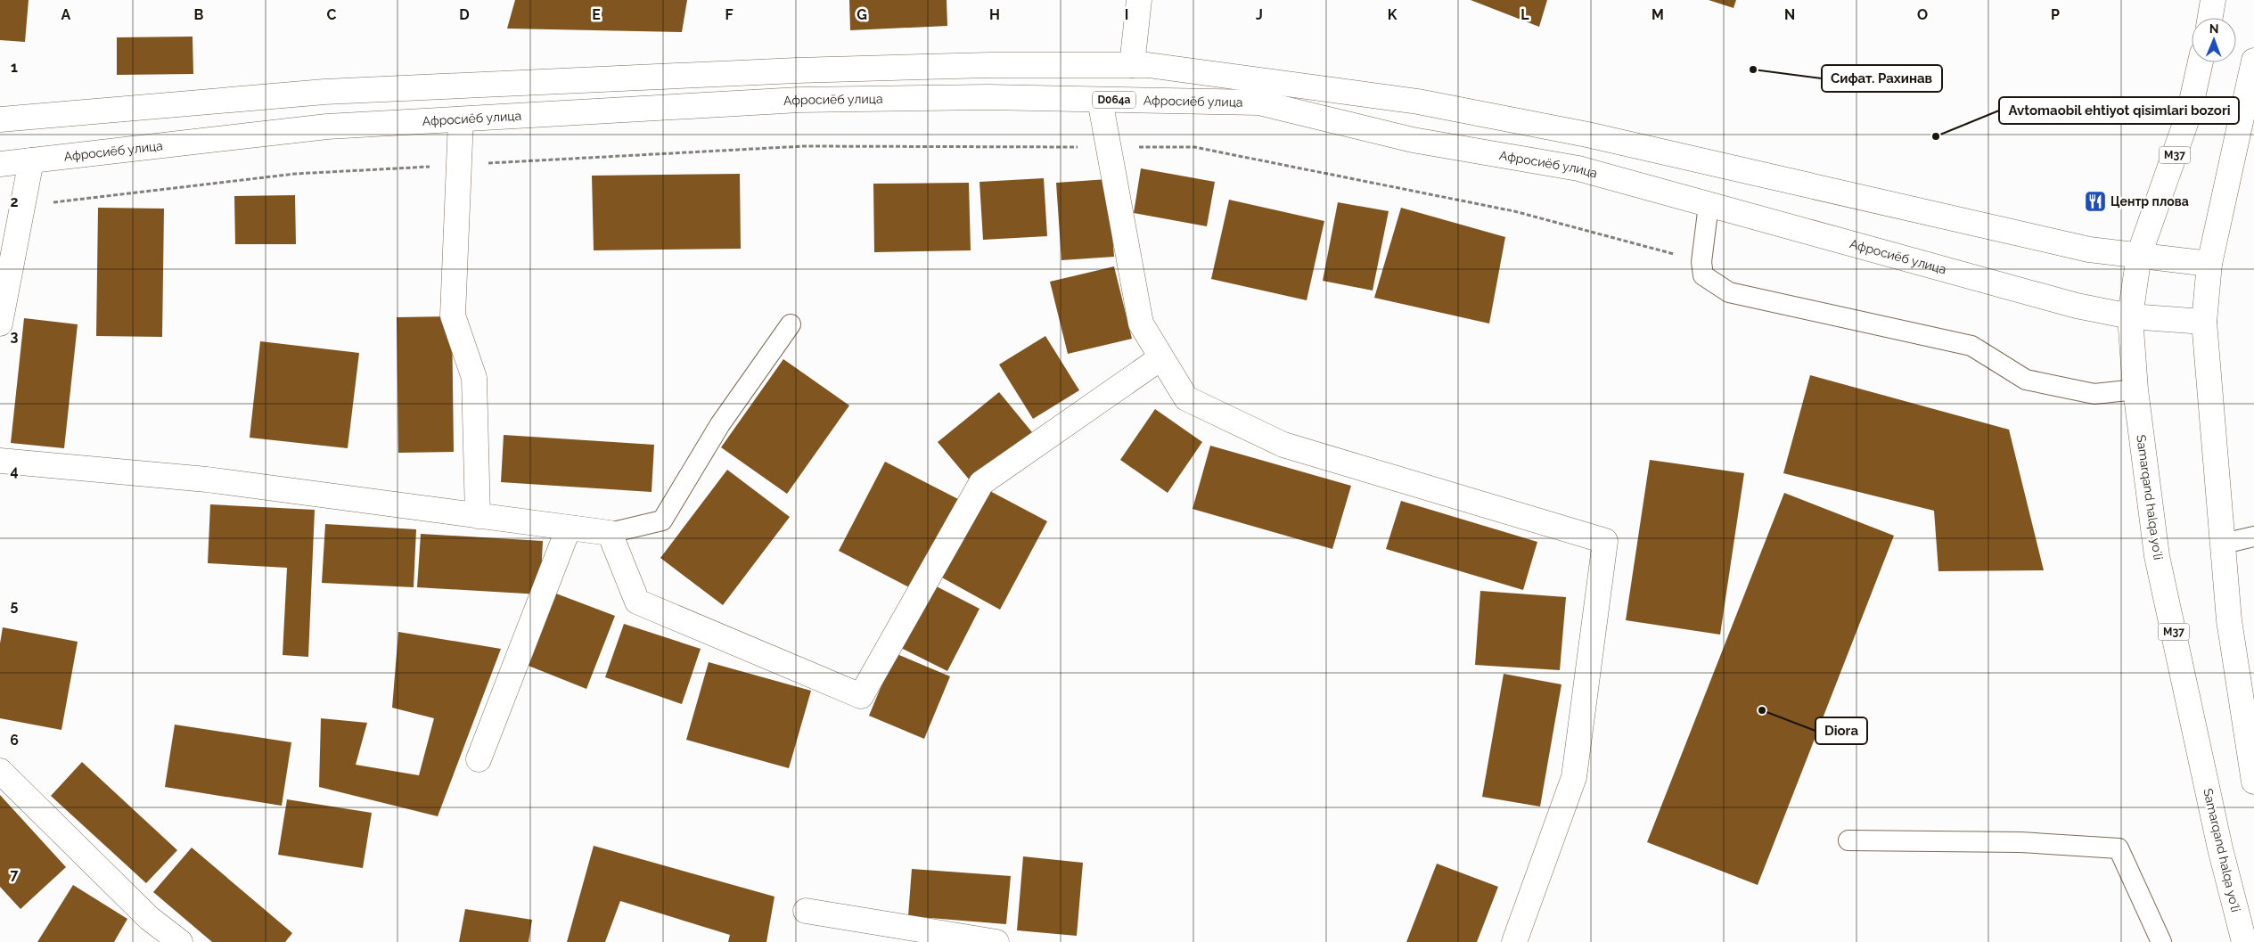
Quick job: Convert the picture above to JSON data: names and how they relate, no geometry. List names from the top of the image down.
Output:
{
  "streets": {
    "main road": [
      "Афросиёб улица",
      "D064a",
      "M37",
      "Samarqand halqa yoʻli"
    ]
  },
  "crossings": [
    ["Афросиёб улица", "Samarqand halqa yoʻli"]
  ],
  "places": {
    "other": ["Сифат. Рахинав", "Avtomaobil ehtiyot qisimlari bozori", "Diora"],
    "restaurant": ["Центр плова"]
  },
  "north": "top",
  "grid": {
    "columns": [
      "A",
      "B",
      "C",
      "D",
      "E",
      "F",
      "G",
      "H",
      "I",
      "J",
      "K",
      "L",
      "M",
      "N",
      "O",
      "P"
    ],
    "rows": [
      "1",
      "2",
      "3",
      "4",
      "5",
      "6",
      "7"
    ]
  }
}
